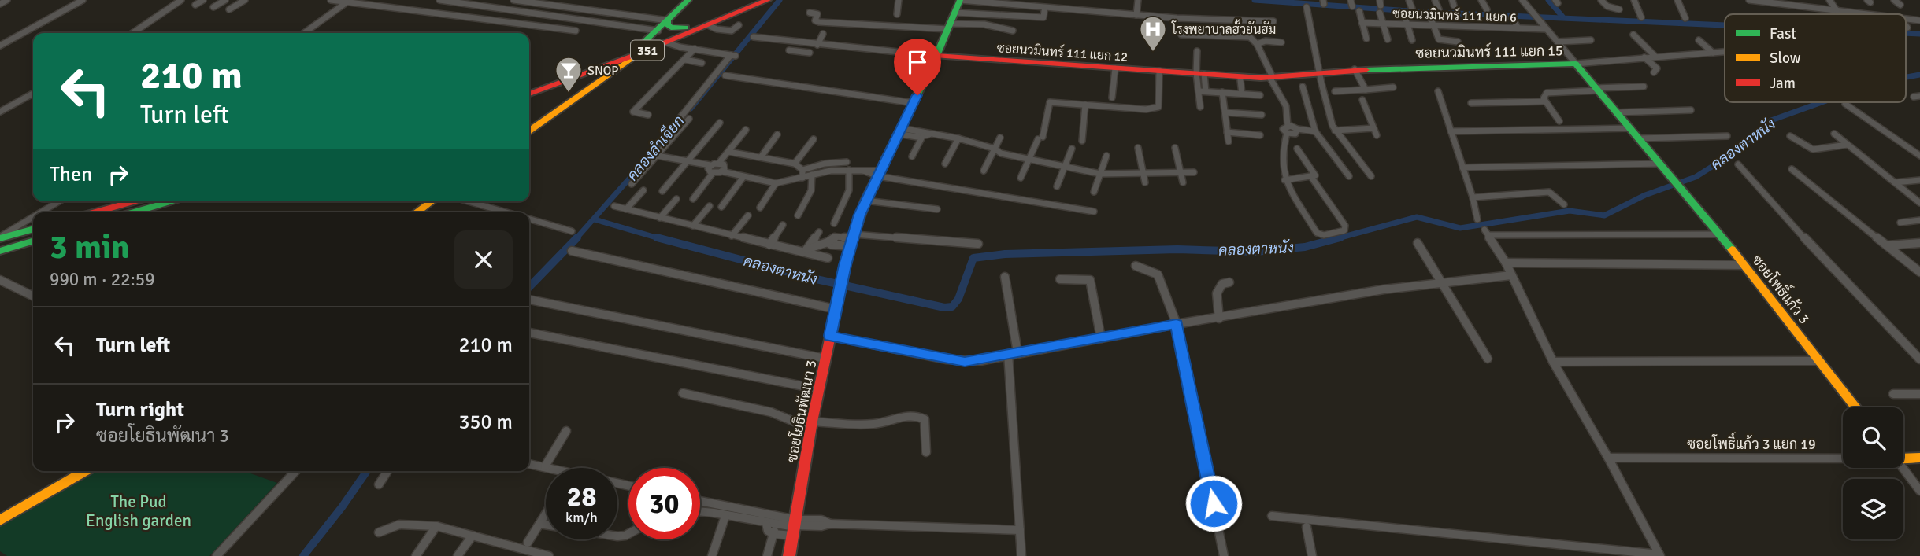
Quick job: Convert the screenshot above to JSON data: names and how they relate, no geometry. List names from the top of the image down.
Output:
{
  "streets": {
    "street": [
      "ซอยนวมินทร์ 111 แยก 6",
      "351",
      "ซอยนวมินทร์ 111 แยก 12",
      "ซอยนวมินทร์ 111 แยก 15",
      "ซอยโพธิ์แก้ว 3",
      "ซอยโยธินพัฒนา 3",
      "ซอยโพธิ์แก้ว 3 แยก 19"
    ]
  },
  "crossings": [
    ["ซอยนวมินทร์ 111 แยก 12", "ซอยนวมินทร์ 111 แยก 15"],
    ["ซอยนวมินทร์ 111 แยก 12", "ซอยโยธินพัฒนา 3"],
    ["ซอยนวมินทร์ 111 แยก 15", "ซอยโพธิ์แก้ว 3"]
  ],
  "water": ["คลองตาหนัง", "คลองลำเจียก"],
  "parks": ["The Pud English garden"],
  "places": {
    "hospital": ["โรงพยาบาลฮั้วยันฮัม"],
    "bar": ["SNOP"]
  },
  "legend": ["Fast", "Slow", "Jam"],
  "page": {
    "turn": ["210 m", "Turn left"],
    "then": "Then",
    "heading": ["3 min", "990 m · 22:59"],
    "list": [
      {
        "name": "Turn left",
        "value": "210 m"
      },
      {
        "name": "Turn right",
        "note": "ซอยโยธินพัฒนา 3",
        "value": "350 m"
      }
    ],
    "speed": "28 km/h",
    "limit": "30"
  }
}
